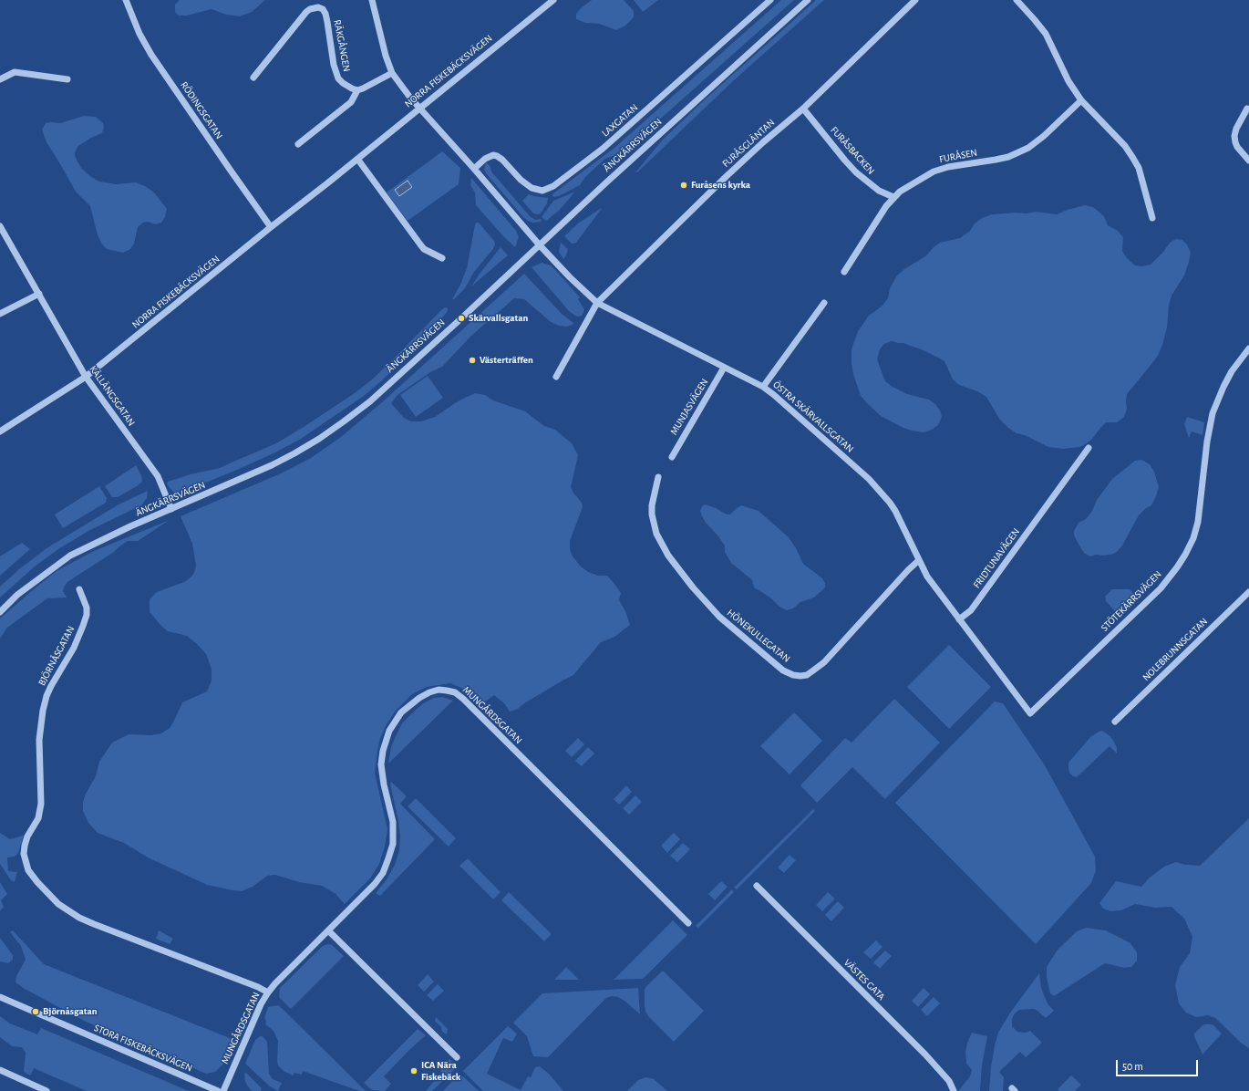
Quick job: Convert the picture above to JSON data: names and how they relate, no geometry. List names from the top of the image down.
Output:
{
  "streets": {
    "street": [
      "RÄKGÅNGEN",
      "NORRA FISKEBÄCKSVÄGEN",
      "RÖDINGSGATAN",
      "LAXGATAN",
      "FURÅSGLÄNTAN",
      "ÄNGKÄRRSVÄGEN",
      "FURÅSBACKEN",
      "FURÅSEN",
      "KÄLLÄNGSGATAN",
      "MUNJASVÄGEN",
      "ÖSTRA SKÄRVALLSGATAN",
      "FRIDTUNAVÄGEN",
      "STÖTEKÄRRSVÄGEN",
      "HÖNEKULLEGATAN",
      "NOLEBRUNNSGATAN",
      "BJÖRNÅSGATAN",
      "MUNGÅRDSGATAN",
      "VÄSTES GATA",
      "STORA FISKEBÄCKSVÄGEN"
    ]
  },
  "crossings": [
    ["NORRA FISKEBÄCKSVÄGEN", "RÖDINGSGATAN"],
    ["NORRA FISKEBÄCKSVÄGEN", "KÄLLÄNGSGATAN"],
    ["FURÅSGLÄNTAN", "FURÅSBACKEN"],
    ["FURÅSGLÄNTAN", "ÖSTRA SKÄRVALLSGATAN"],
    ["ÄNGKÄRRSVÄGEN", "KÄLLÄNGSGATAN"],
    ["ÄNGKÄRRSVÄGEN", "ÖSTRA SKÄRVALLSGATAN"],
    ["FURÅSBACKEN", "FURÅSEN"],
    ["MUNJASVÄGEN", "ÖSTRA SKÄRVALLSGATAN"],
    ["ÖSTRA SKÄRVALLSGATAN", "HÖNEKULLEGATAN"],
    ["FRIDTUNAVÄGEN", "STÖTEKÄRRSVÄGEN"],
    ["BJÖRNÅSGATAN", "MUNGÅRDSGATAN"]
  ],
  "places": [
    "Furåsens kyrka",
    "Skärvallsgatan",
    "Västerträffen",
    "Björnåsgatan",
    "ICA Nära Fiskebäck"
  ],
  "scale_bar": "50 m"
}
